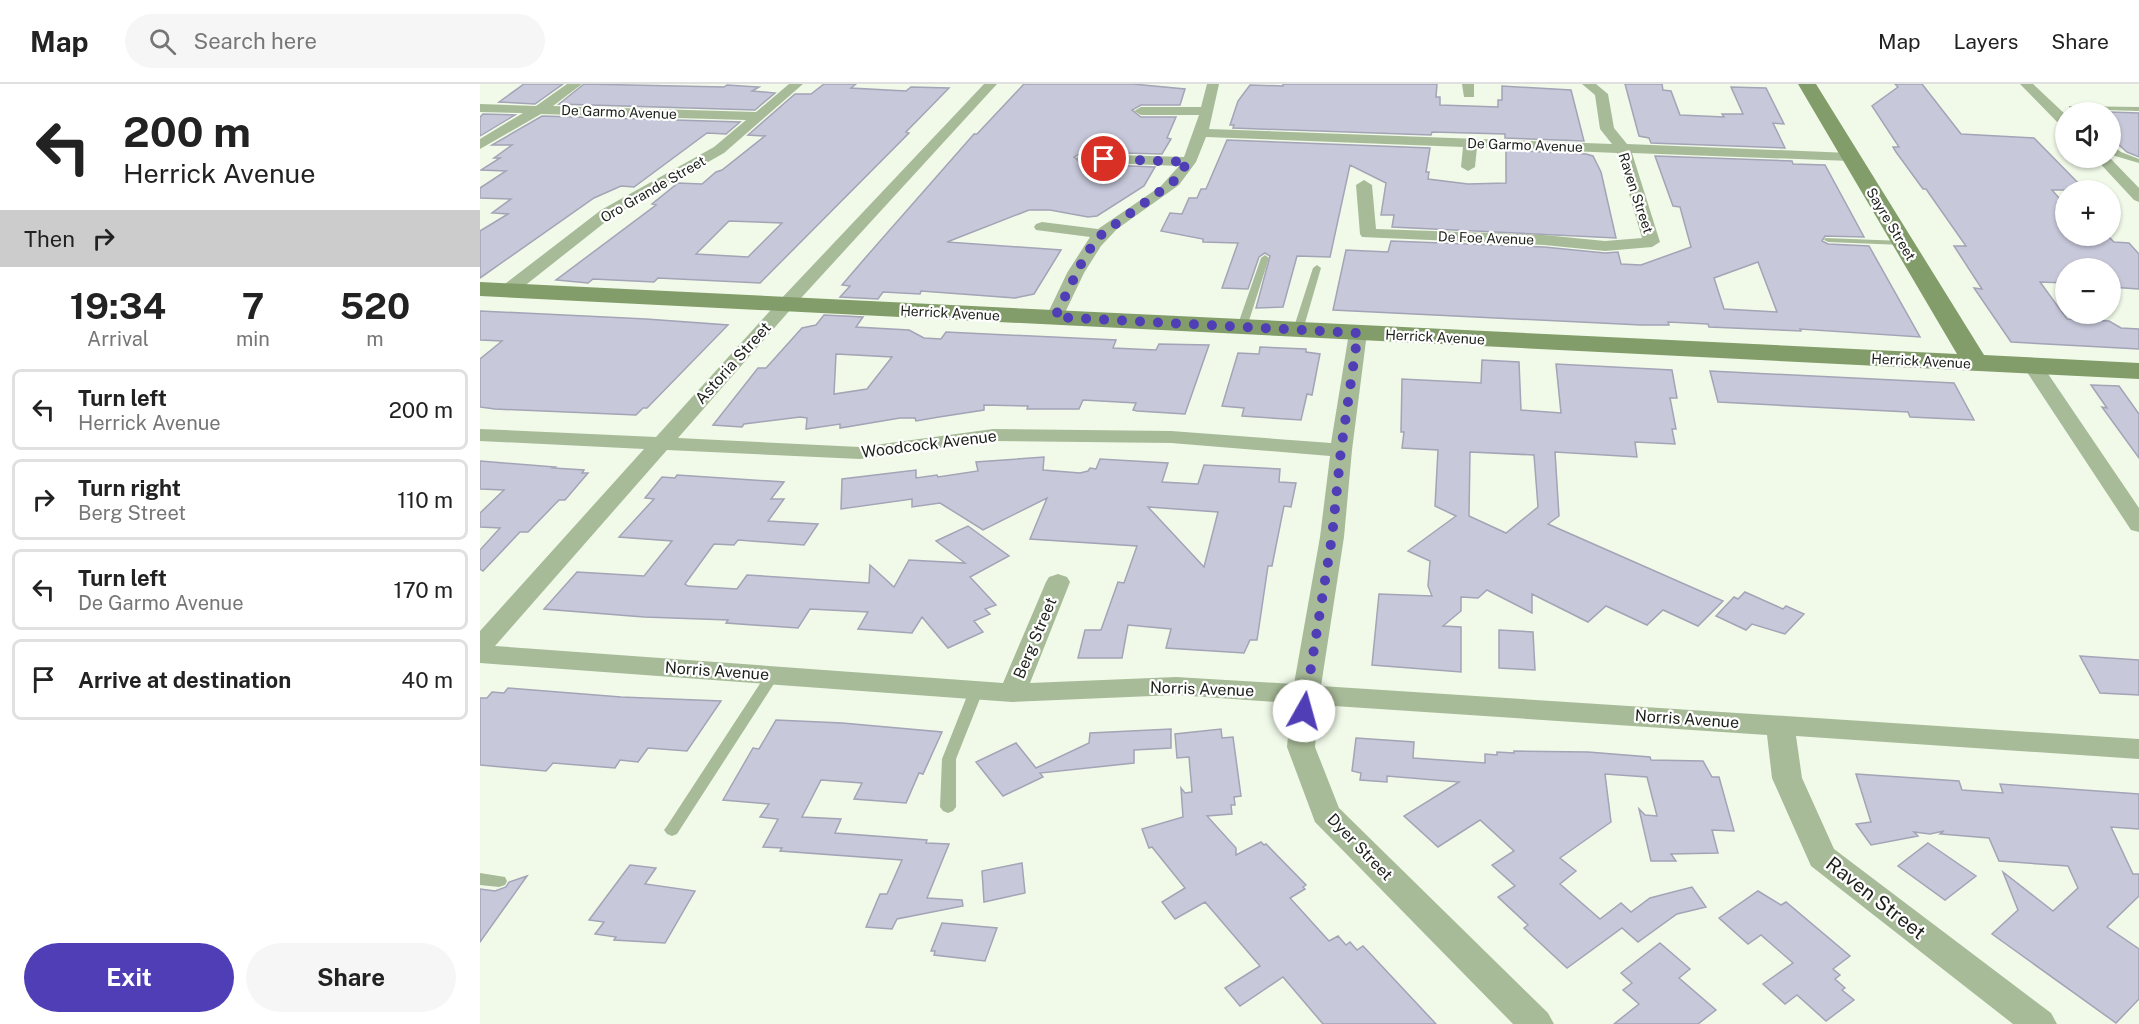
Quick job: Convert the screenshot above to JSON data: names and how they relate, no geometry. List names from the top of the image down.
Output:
{
  "streets": {
    "street": [
      "De Garmo Avenue",
      "Oro Grande Street",
      "Raven Street",
      "Sayre Street",
      "De Foe Avenue",
      "Herrick Avenue",
      "Astoria Street",
      "Woodcock Avenue",
      "Berg Street",
      "Norris Avenue",
      "Dyer Street"
    ]
  },
  "crossings": [
    ["De Garmo Avenue", "Oro Grande Street"],
    ["De Garmo Avenue", "Raven Street"],
    ["De Garmo Avenue", "Sayre Street"],
    ["Oro Grande Street", "Herrick Avenue"],
    ["Raven Street", "De Foe Avenue"],
    ["Raven Street", "Norris Avenue"],
    ["Sayre Street", "Herrick Avenue"],
    ["Herrick Avenue", "Astoria Street"],
    ["Herrick Avenue", "Dyer Street"],
    ["Astoria Street", "Woodcock Avenue"],
    ["Woodcock Avenue", "Dyer Street"],
    ["Berg Street", "Norris Avenue"],
    ["Norris Avenue", "Dyer Street"]
  ],
  "page": {
    "header": "Map",
    "search": "Search here",
    "nav": ["Map", "Layers", "Share"],
    "turn": ["200 m", "Herrick Avenue"],
    "map_buttons": ["+", "−"],
    "then": "Then",
    "eta": [
      "19:34",
      "Arrival",
      "7",
      "min",
      "520",
      "m"
    ],
    "list": [
      {
        "name": "Turn left",
        "note": "Herrick Avenue",
        "value": "200 m"
      },
      {
        "name": "Turn right",
        "note": "Berg Street",
        "value": "110 m"
      },
      {
        "name": "Turn left",
        "note": "De Garmo Avenue",
        "value": "170 m"
      },
      {
        "name": "Arrive at destination",
        "value": "40 m"
      }
    ],
    "buttons": ["Exit", "Share"]
  }
}
